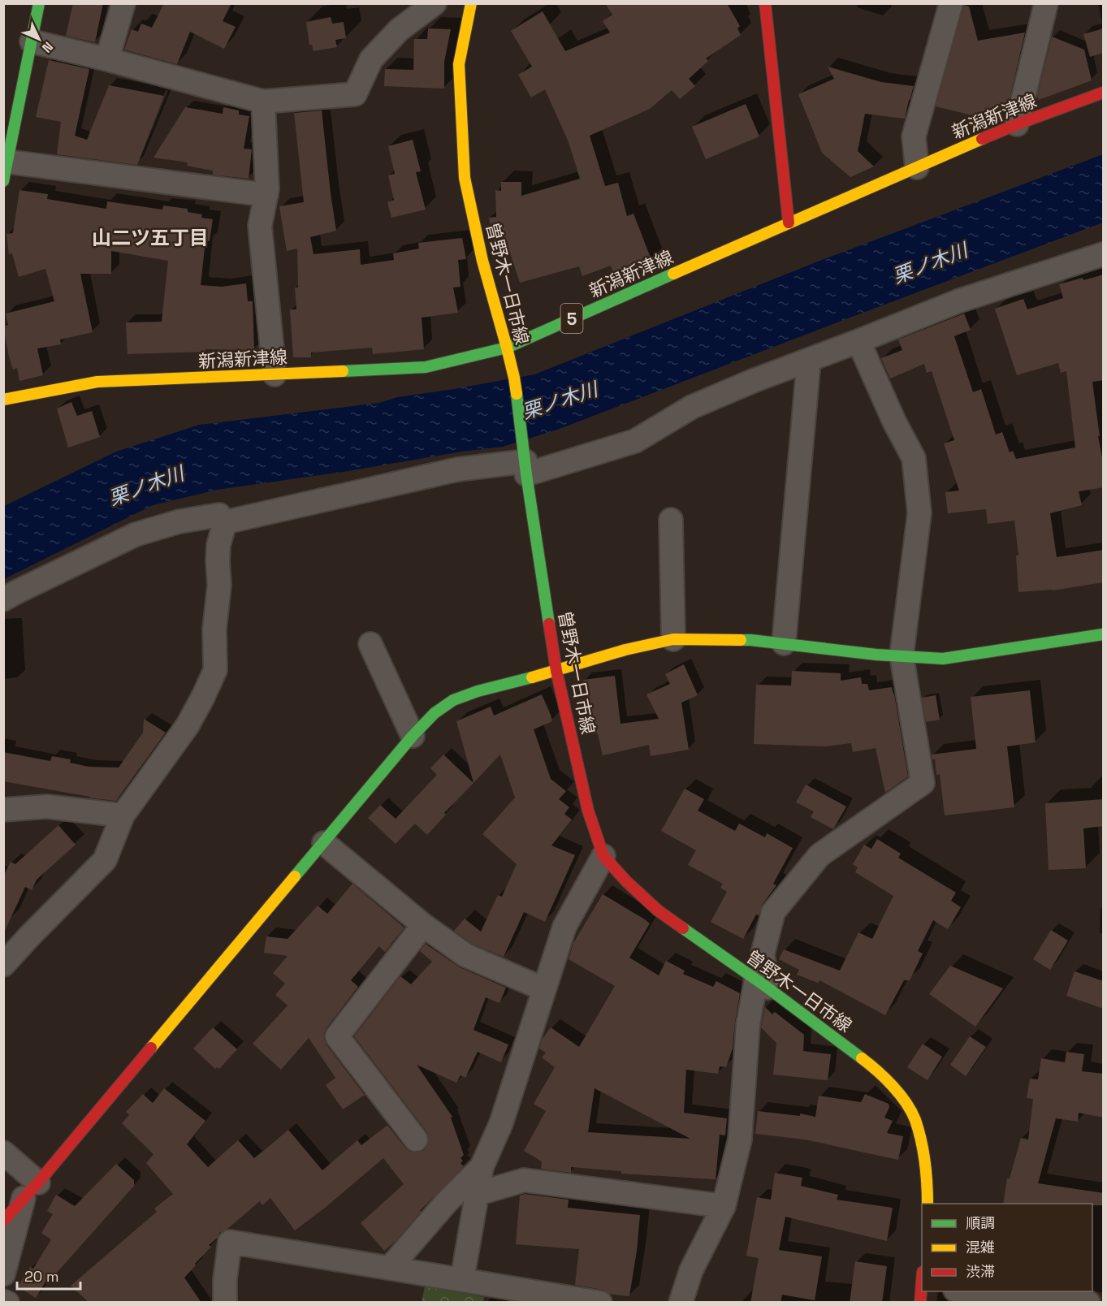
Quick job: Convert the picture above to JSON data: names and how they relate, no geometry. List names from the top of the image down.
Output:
{
  "streets": {
    "main road": ["新潟新津線", "曽野木一日市線", "5"]
  },
  "crossings": [
    ["新潟新津線", "曽野木一日市線"]
  ],
  "districts": ["山二ツ五丁目"],
  "water": ["栗ノ木川"],
  "legend": ["順調", "混雑", "渋滞"],
  "scale_bar": "20 m",
  "north": "bottom right"
}
